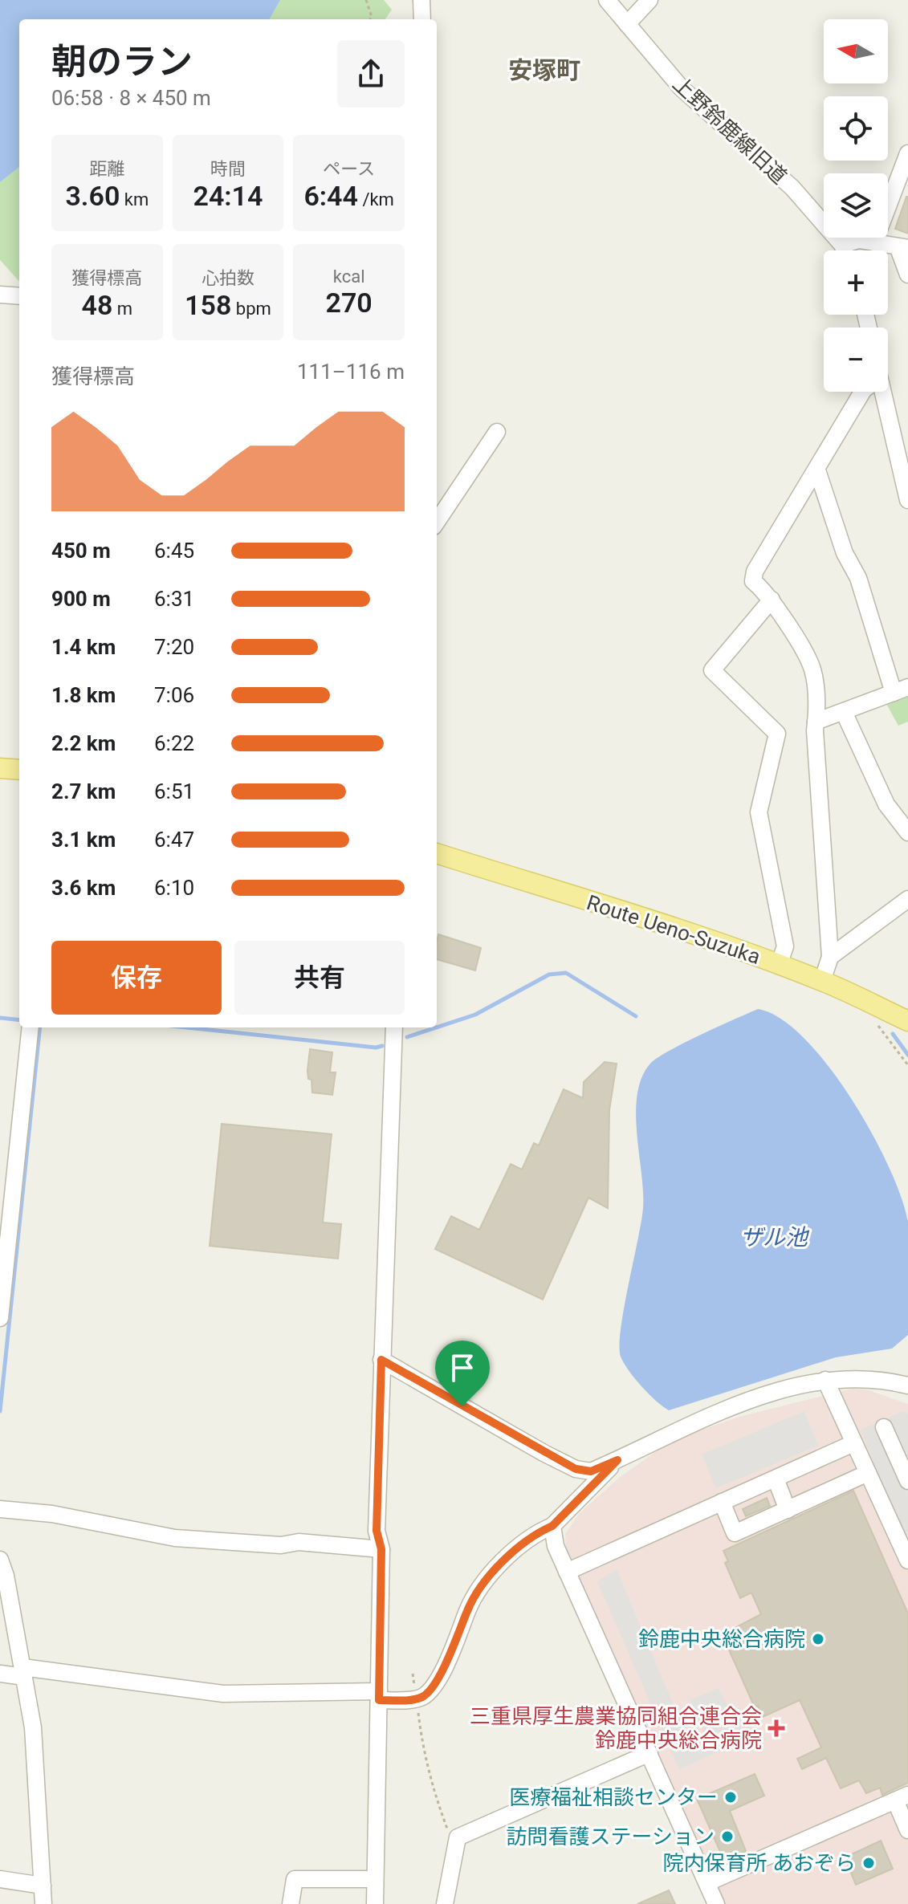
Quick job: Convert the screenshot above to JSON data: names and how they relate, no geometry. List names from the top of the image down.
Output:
{
  "streets": {
    "main road": ["Route Ueno-Suzuka"],
    "street": ["上野鈴鹿線旧道"]
  },
  "districts": ["安塚町"],
  "water": ["ザル池"],
  "places": {
    "other": [
      "鈴鹿中央総合病院",
      "医療福祉相談センター",
      "訪問看護ステーション",
      "院内保育所 あおぞら"
    ],
    "health": ["三重県厚生農業協同組合連合会 鈴鹿中央総合病院"]
  },
  "north": "left",
  "page": {
    "map_buttons": ["+", "−"],
    "heading": ["朝のラン", "06:58 · 8 × 450 m"],
    "stats": [
      ["距離", "3.60 km"],
      ["時間", "24:14"],
      ["ペース", "6:44 /km"],
      ["獲得標高", "48 m"],
      ["心拍数", "158 bpm"],
      ["kcal", "270"]
    ],
    "chart": ["獲得標高", "111–116 m"],
    "list": [
      {
        "name": "450 m",
        "note": "6:45"
      },
      {
        "name": "900 m",
        "note": "6:31"
      },
      {
        "name": "1.4 km",
        "note": "7:20"
      },
      {
        "name": "1.8 km",
        "note": "7:06"
      },
      {
        "name": "2.2 km",
        "note": "6:22"
      },
      {
        "name": "2.7 km",
        "note": "6:51"
      },
      {
        "name": "3.1 km",
        "note": "6:47"
      },
      {
        "name": "3.6 km",
        "note": "6:10"
      }
    ],
    "buttons": ["保存", "共有"]
  }
}
